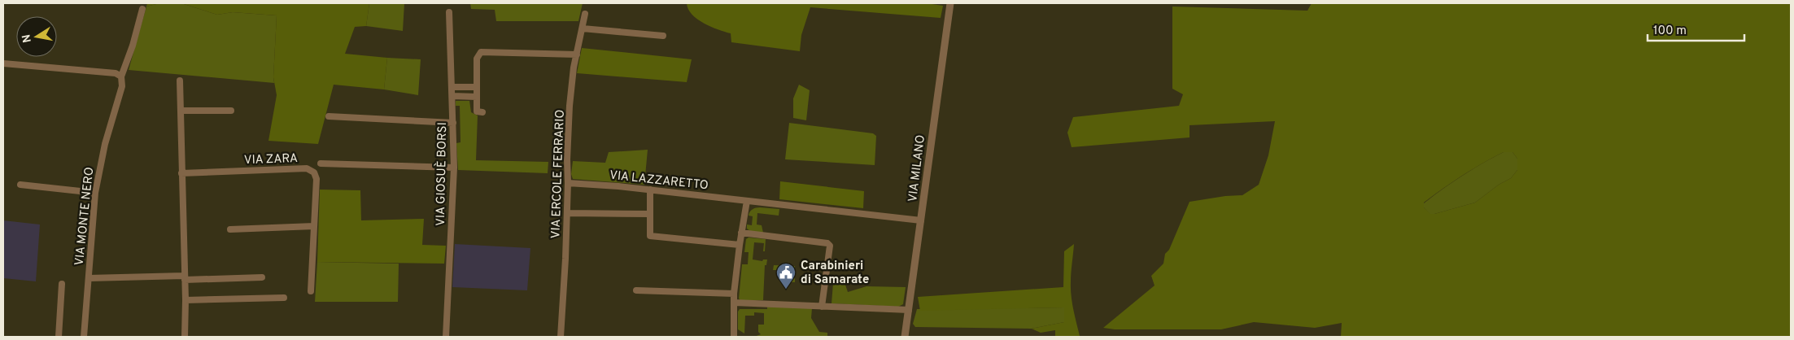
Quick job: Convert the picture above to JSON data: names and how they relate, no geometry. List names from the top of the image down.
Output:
{
  "streets": {
    "street": [
      "VIA ZARA",
      "VIA MILANO",
      "VIA GIOSUÈ BORSI",
      "VIA ERCOLE FERRARIO",
      "VIA LAZZARETTO",
      "VIA MONTE NERO"
    ]
  },
  "crossings": [
    ["VIA MILANO", "VIA LAZZARETTO"],
    ["VIA ERCOLE FERRARIO", "VIA LAZZARETTO"]
  ],
  "places": {
    "public building": ["Carabinieri di Samarate"]
  },
  "scale_bar": "100 m",
  "north": "left"
}
